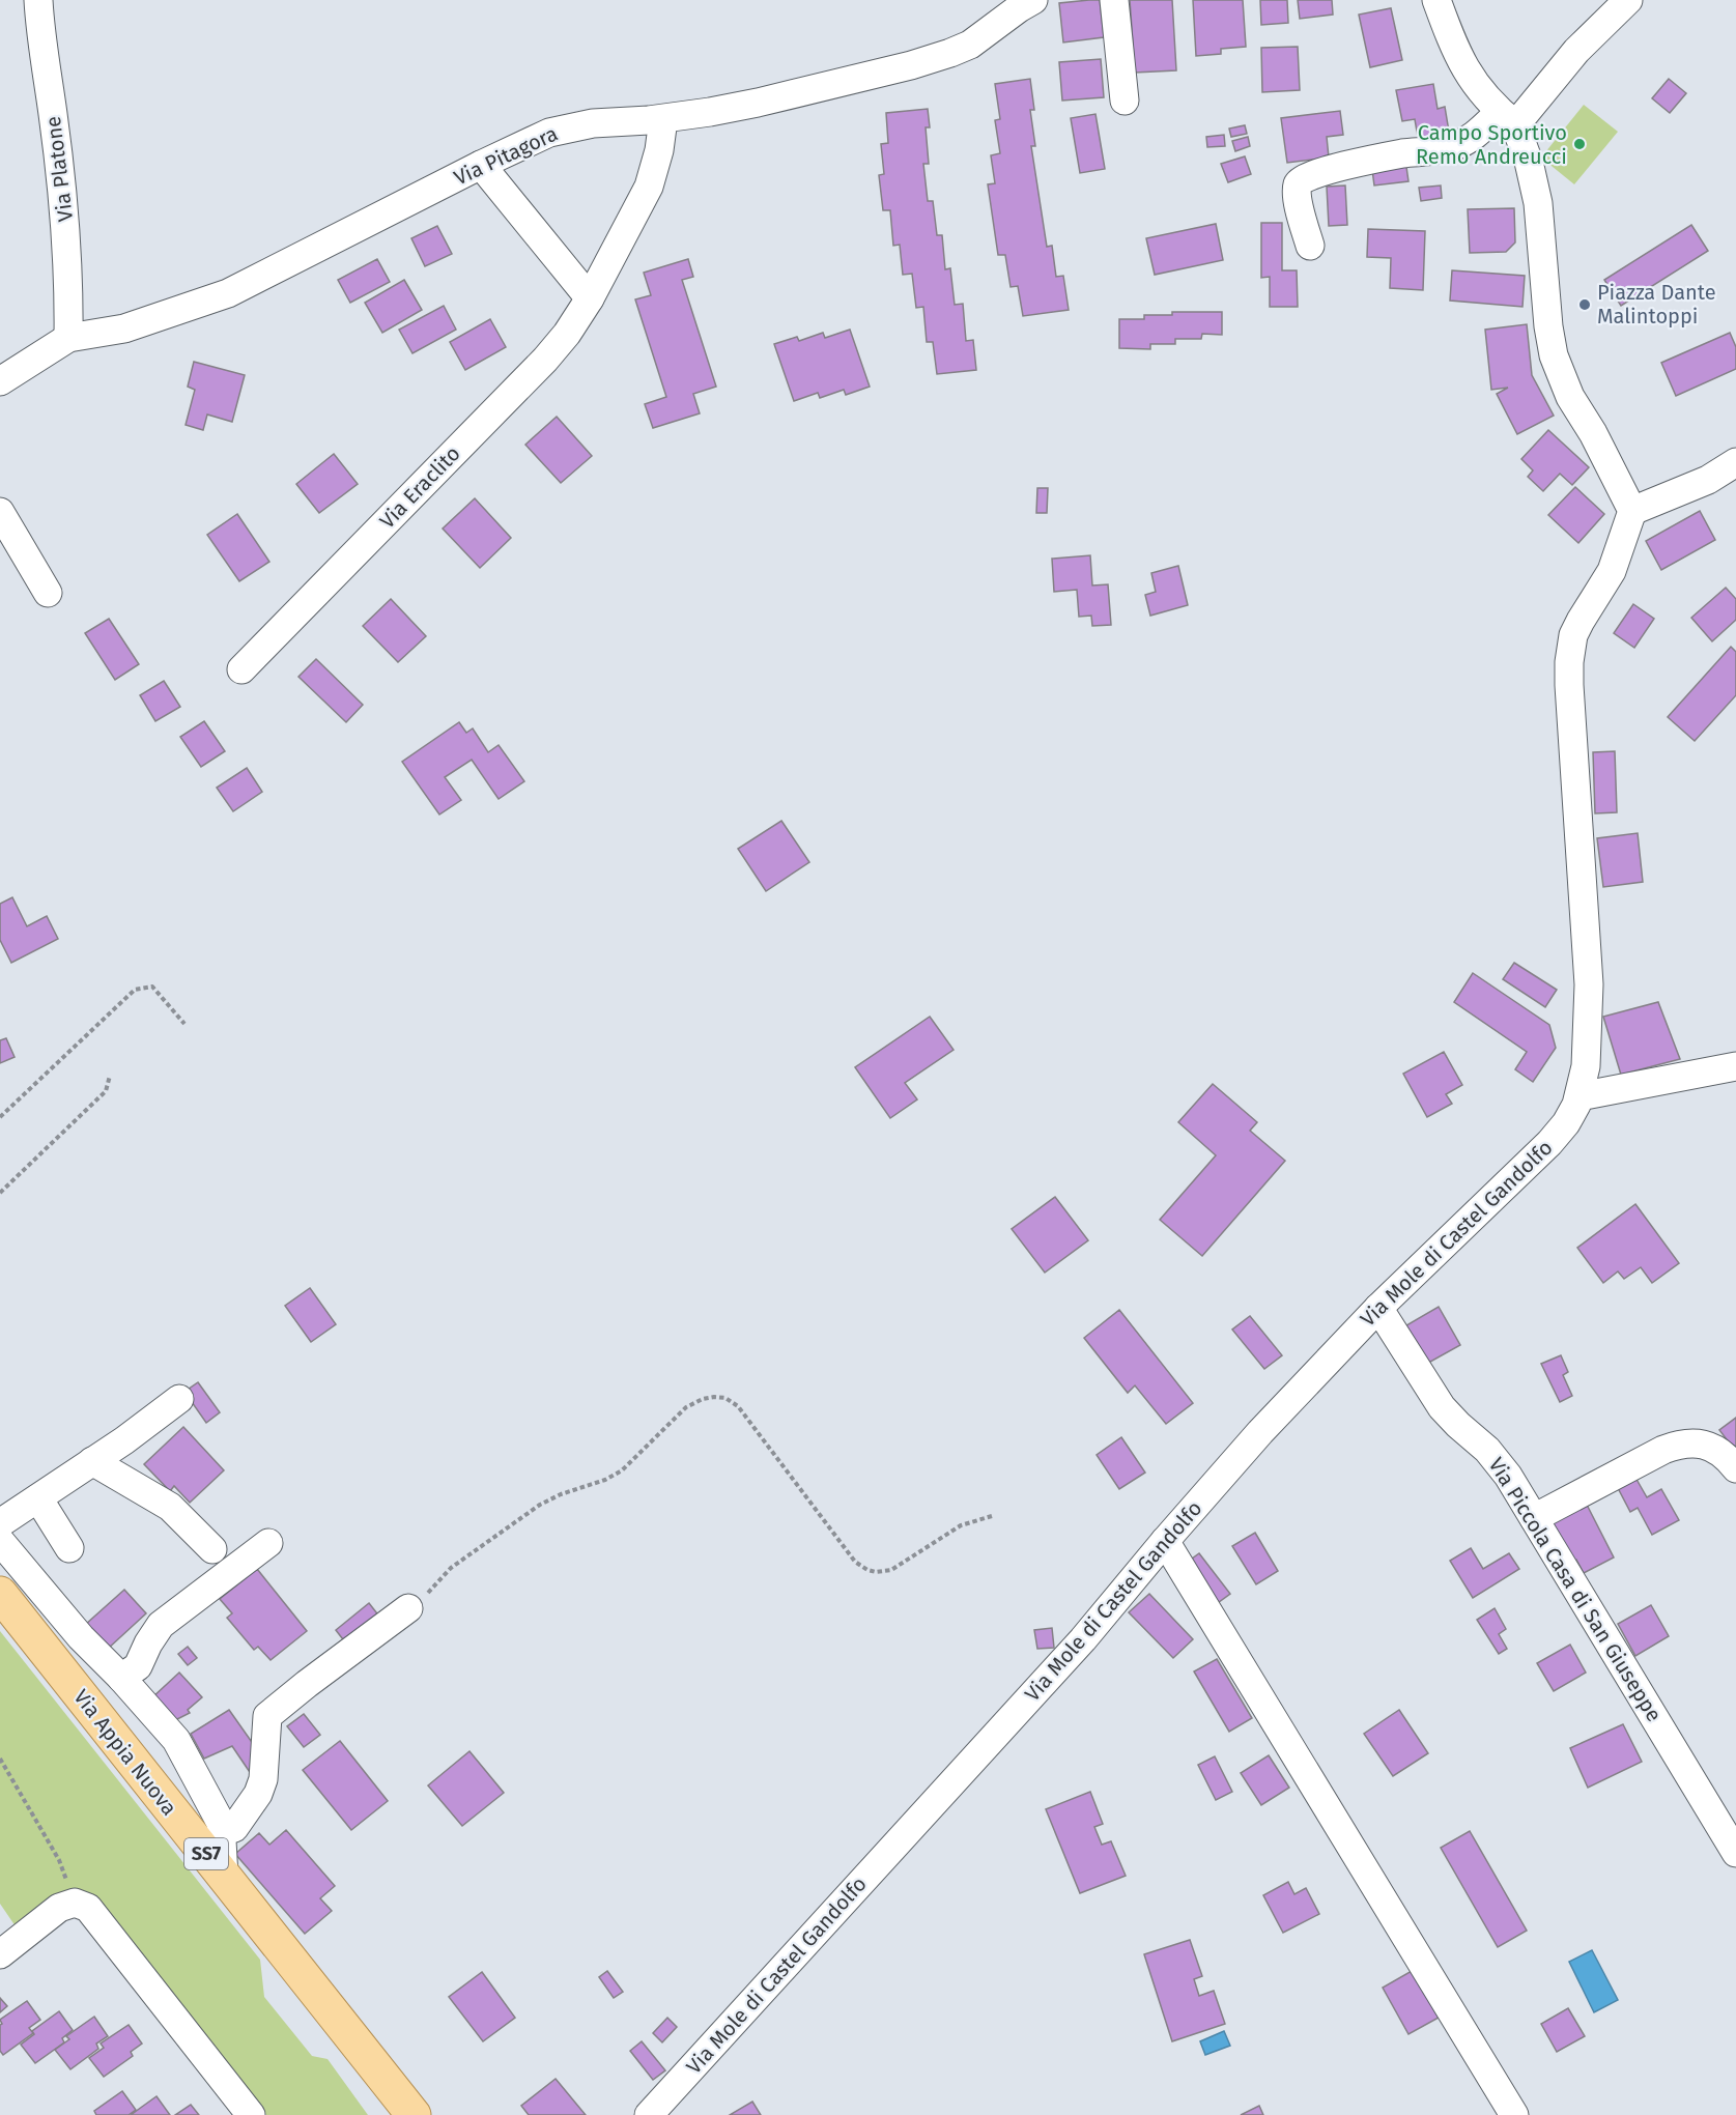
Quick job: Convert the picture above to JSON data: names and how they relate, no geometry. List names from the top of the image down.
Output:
{
  "streets": {
    "main road": ["Via Appia Nuova", "SS7"],
    "street": [
      "Via Pitagora",
      "Via Platone",
      "Via Eraclito",
      "Via Mole di Castel Gandolfo",
      "Via Piccola Casa di San Giuseppe"
    ]
  },
  "crossings": [
    ["Via Pitagora", "Via Platone"],
    ["Via Pitagora", "Via Eraclito"],
    ["Via Mole di Castel Gandolfo", "Via Piccola Casa di San Giuseppe"]
  ],
  "places": ["Campo Sportivo Remo Andreucci", "Piazza Dante Malintoppi"]
}
